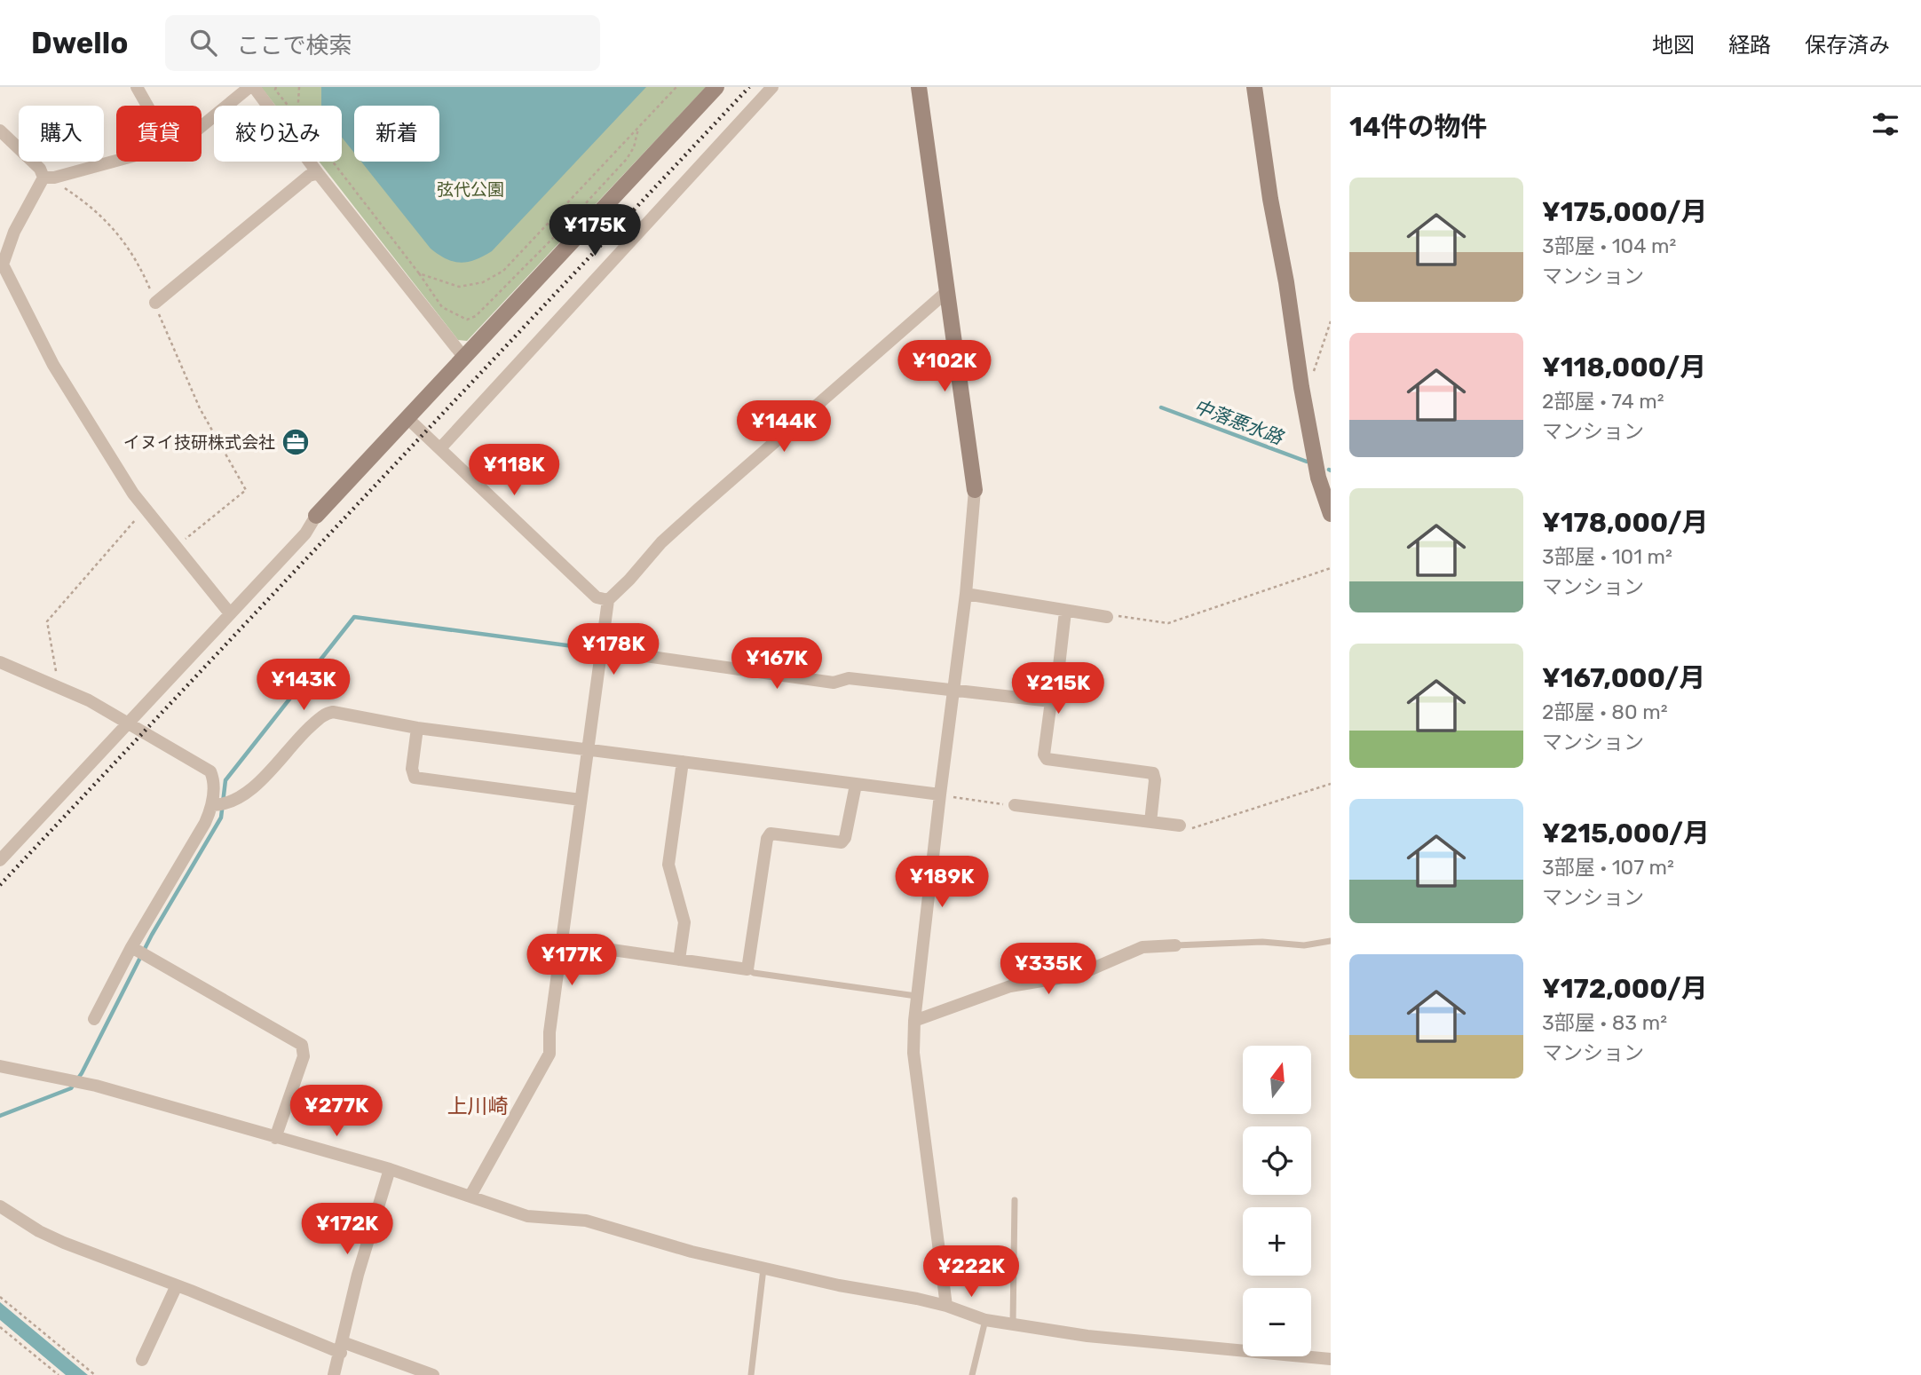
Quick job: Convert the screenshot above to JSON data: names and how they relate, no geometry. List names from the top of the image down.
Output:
{
  "districts": ["上川崎"],
  "water": ["中落悪水路"],
  "parks": ["弦代公園"],
  "places": {
    "office": ["イヌイ技研株式会社"]
  },
  "north": "top",
  "page": {
    "header": "Dwello",
    "search": "ここで検索",
    "nav": ["地図", "経路", "保存済み"],
    "heading": "14件の物件",
    "chip": [
      "購入",
      "賃貸",
      "絞り込み",
      "新着"
    ],
    "list": [
      {
        "name": "¥175,000/月",
        "note": "3部屋 · 104 m² · マンション"
      },
      {
        "name": "¥118,000/月",
        "note": "2部屋 · 74 m² · マンション"
      },
      {
        "name": "¥178,000/月",
        "note": "3部屋 · 101 m² · マンション"
      },
      {
        "name": "¥167,000/月",
        "note": "2部屋 · 80 m² · マンション"
      },
      {
        "name": "¥215,000/月",
        "note": "3部屋 · 107 m² · マンション"
      },
      {
        "name": "¥172,000/月",
        "note": "3部屋 · 83 m² · マンション"
      }
    ],
    "price": [
      "¥175K",
      "¥102K",
      "¥144K",
      "¥118K",
      "¥178K",
      "¥167K",
      "¥143K",
      "¥215K",
      "¥189K",
      "¥177K",
      "¥335K",
      "¥277K",
      "¥172K",
      "¥222K"
    ],
    "map_buttons": ["+", "−"]
  }
}
